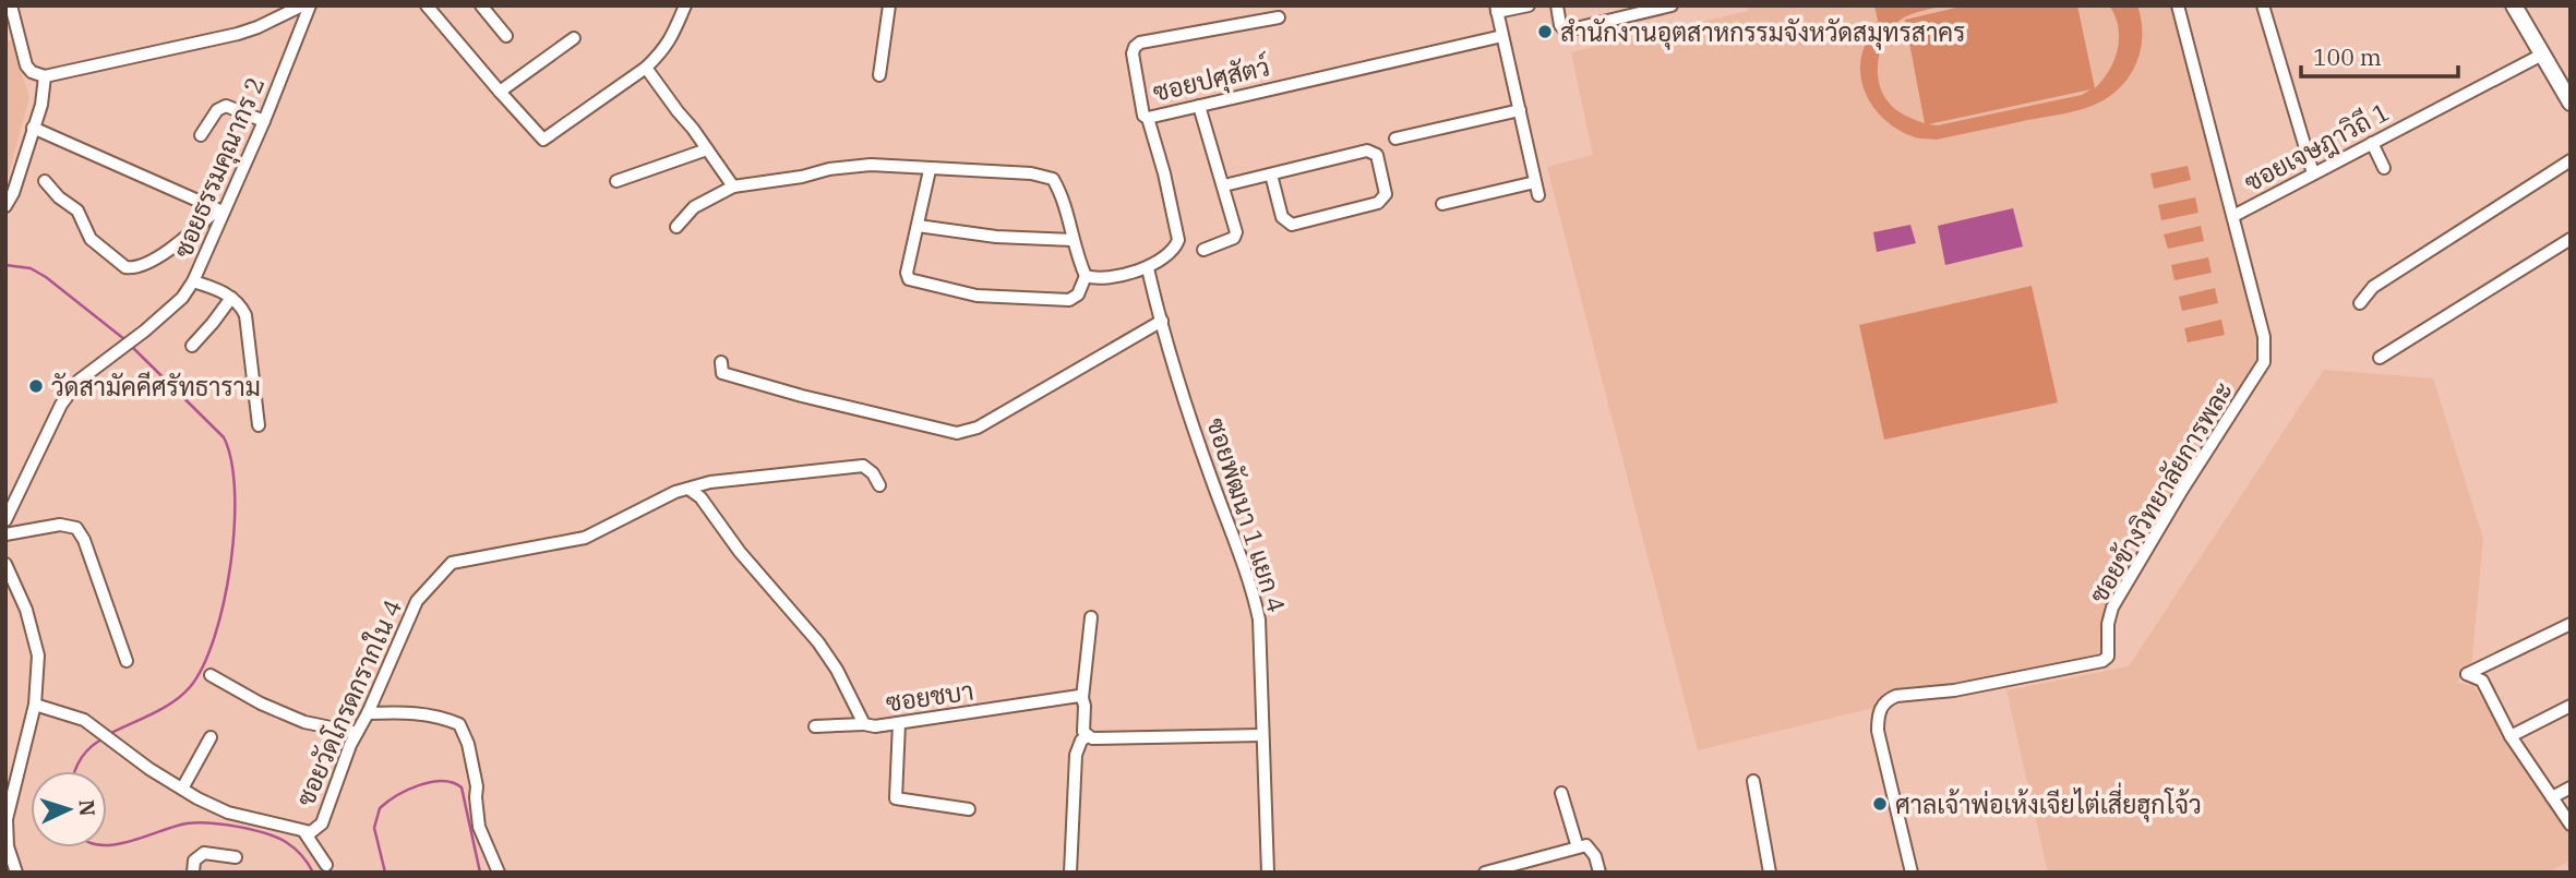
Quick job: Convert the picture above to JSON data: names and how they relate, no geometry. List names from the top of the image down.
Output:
{
  "streets": {
    "street": [
      "ซอยปศุสัตว์",
      "ซอยเจษฎาวิถี 1",
      "ซอยธรรมคุณากร 2",
      "ซอยข้างวิทยาลัยการพละ",
      "ซอยพัฒนา 1 แยก 4",
      "ซอยชบา",
      "ซอยวัดโกรดกรากใน 4"
    ]
  },
  "crossings": [
    ["ซอยเจษฎาวิถี 1", "ซอยข้างวิทยาลัยการพละ"],
    ["ซอยชบา", "ซอยวัดโกรดกรากใน 4"]
  ],
  "places": ["สำนักงานอุตสาหกรรมจังหวัดสมุทรสาคร", "วัดสามัคคีศรัทธาราม", "ศาลเจ้าพ่อเห้งเจียไต่เสี่ยฮุกโจ้ว"],
  "scale_bar": "100 m",
  "north": "right"
}
